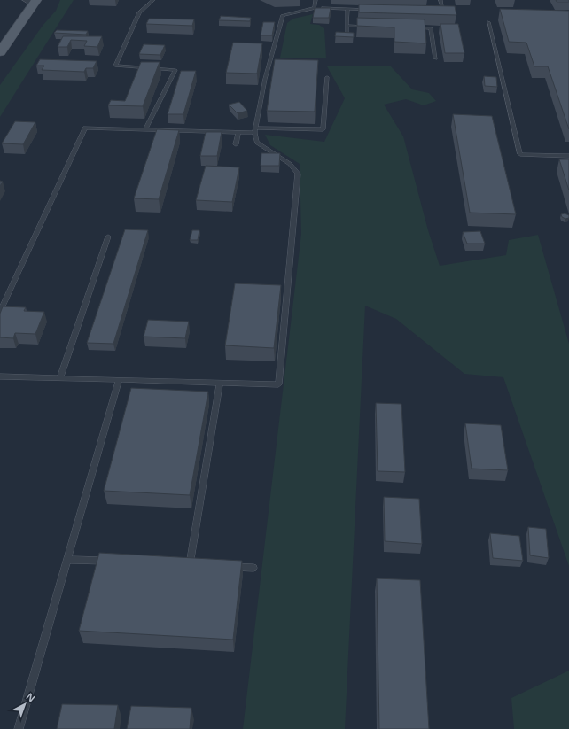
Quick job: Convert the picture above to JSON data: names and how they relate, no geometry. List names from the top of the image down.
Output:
{
  "north": "top right"
}
